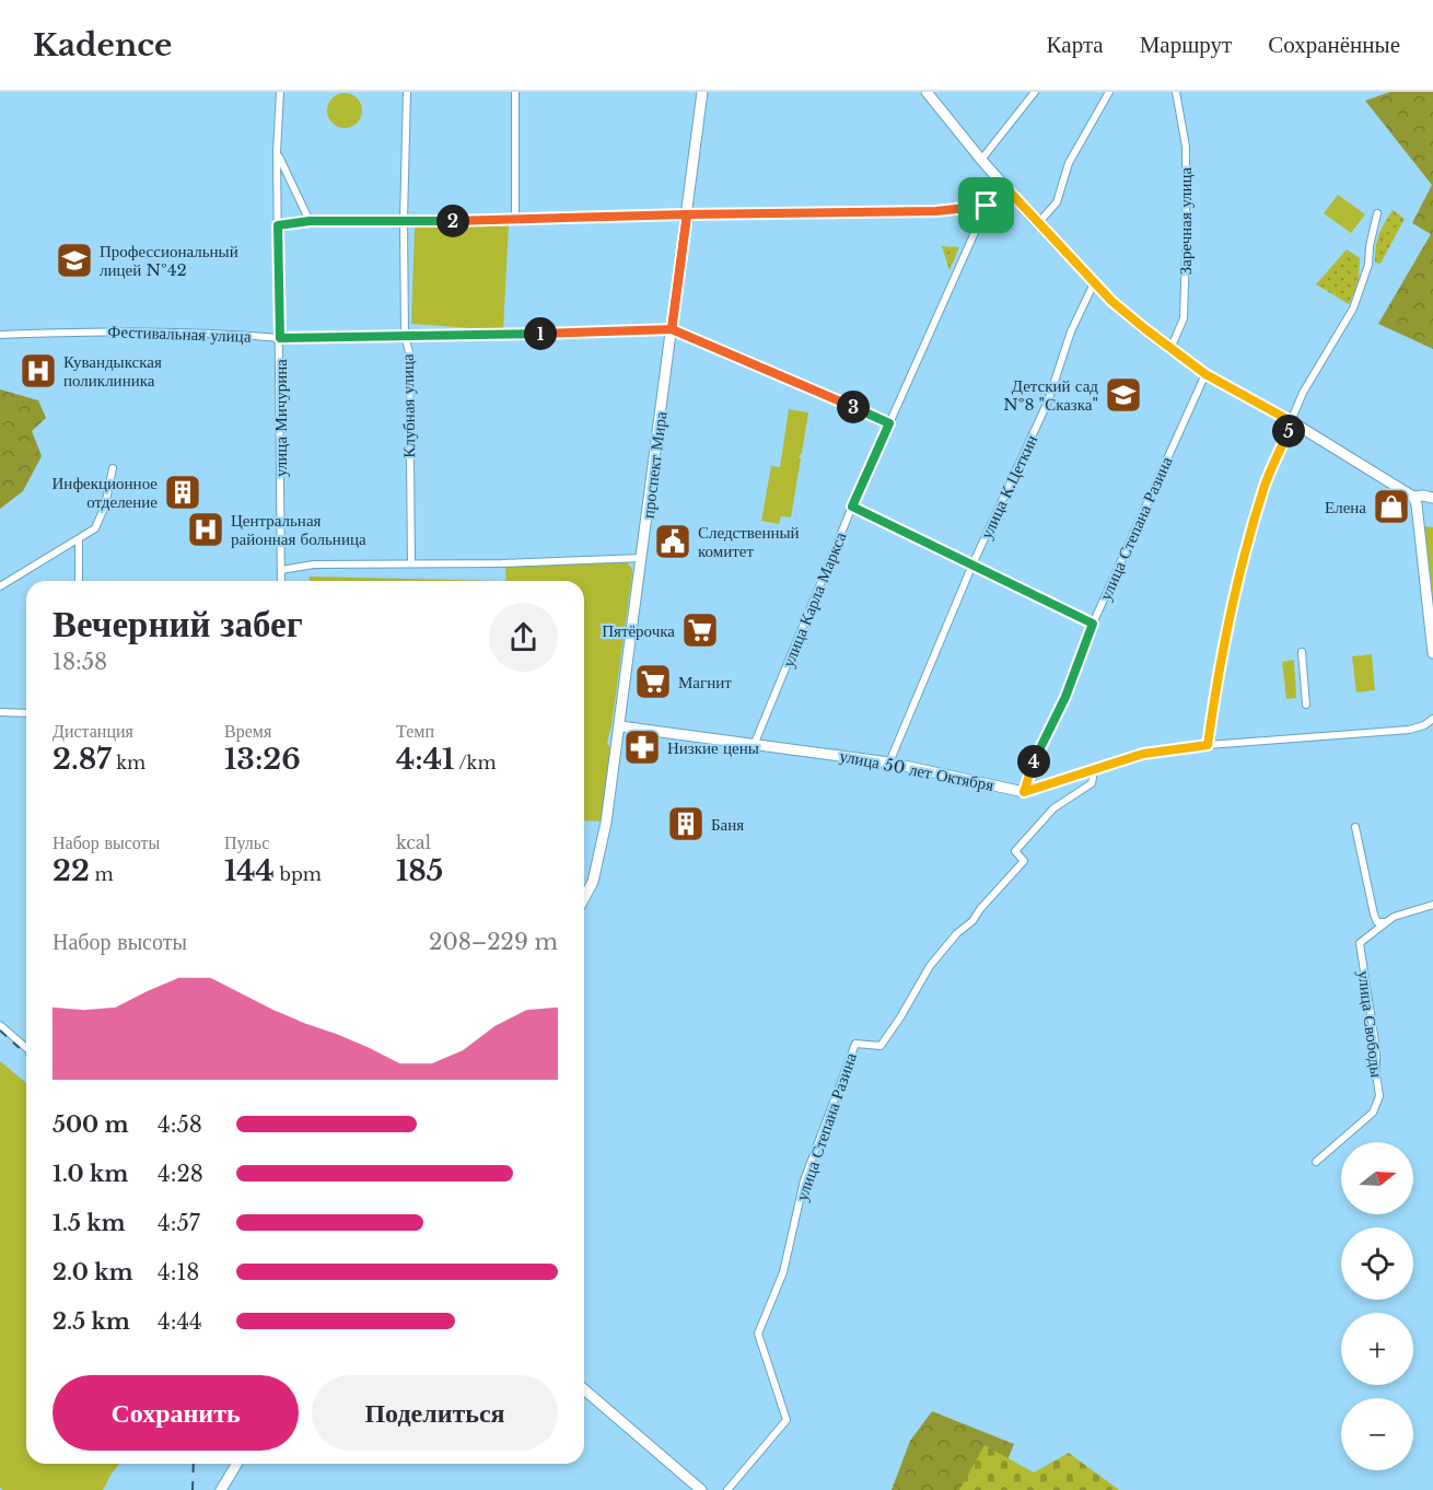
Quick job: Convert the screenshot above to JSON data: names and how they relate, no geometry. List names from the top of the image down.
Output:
{
  "streets": {
    "street": [
      "Заречная улица",
      "Фестивальная улица",
      "Клубная улица",
      "улица Мичурина",
      "проспект Мира",
      "улица К.Цеткин",
      "улица Степана Разина",
      "улица Карла Маркса",
      "улица 50 лет Октября",
      "улица Свободы"
    ]
  },
  "crossings": [
    ["Фестивальная улица", "Клубная улица"],
    ["Фестивальная улица", "улица Мичурина"],
    ["Фестивальная улица", "проспект Мира"],
    ["Фестивальная улица", "улица Карла Маркса"],
    ["проспект Мира", "улица 50 лет Октября"],
    ["улица К.Цеткин", "улица 50 лет Октября"],
    ["улица Степана Разина", "улица 50 лет Октября"],
    ["улица Карла Маркса", "улица 50 лет Октября"]
  ],
  "places": {
    "school or university": ["Профессиональный лицей №42", "Детский сад №8 \"Сказка\""],
    "hospital": ["Кувандыкская поликлиника", "Центральная районная больница"],
    "building": ["Инфекционное отделение", "Баня"],
    "shop": ["Елена"],
    "public building": ["Следственный комитет"],
    "supermarket": ["Пятёрочка", "Магнит"],
    "pharmacy": ["Низкие цены"]
  },
  "north": "right",
  "page": {
    "header": "Kadence",
    "nav": ["Карта", "Маршрут", "Сохранённые"],
    "pins": [
      "2",
      "1",
      "3",
      "5",
      "4"
    ],
    "heading": ["Вечерний забег", "18:58"],
    "stats": [
      ["Дистанция", "2.87 km"],
      ["Время", "13:26"],
      ["Темп", "4:41 /km"],
      ["Набор высоты", "22 m"],
      ["Пульс", "144 bpm"],
      ["kcal", "185"]
    ],
    "chart": ["Набор высоты", "208–229 m"],
    "list": [
      {
        "name": "500 m",
        "note": "4:58"
      },
      {
        "name": "1.0 km",
        "note": "4:28"
      },
      {
        "name": "1.5 km",
        "note": "4:57"
      },
      {
        "name": "2.0 km",
        "note": "4:18"
      },
      {
        "name": "2.5 km",
        "note": "4:44"
      }
    ],
    "map_buttons": ["+", "−"],
    "buttons": ["Сохранить", "Поделиться"]
  }
}
